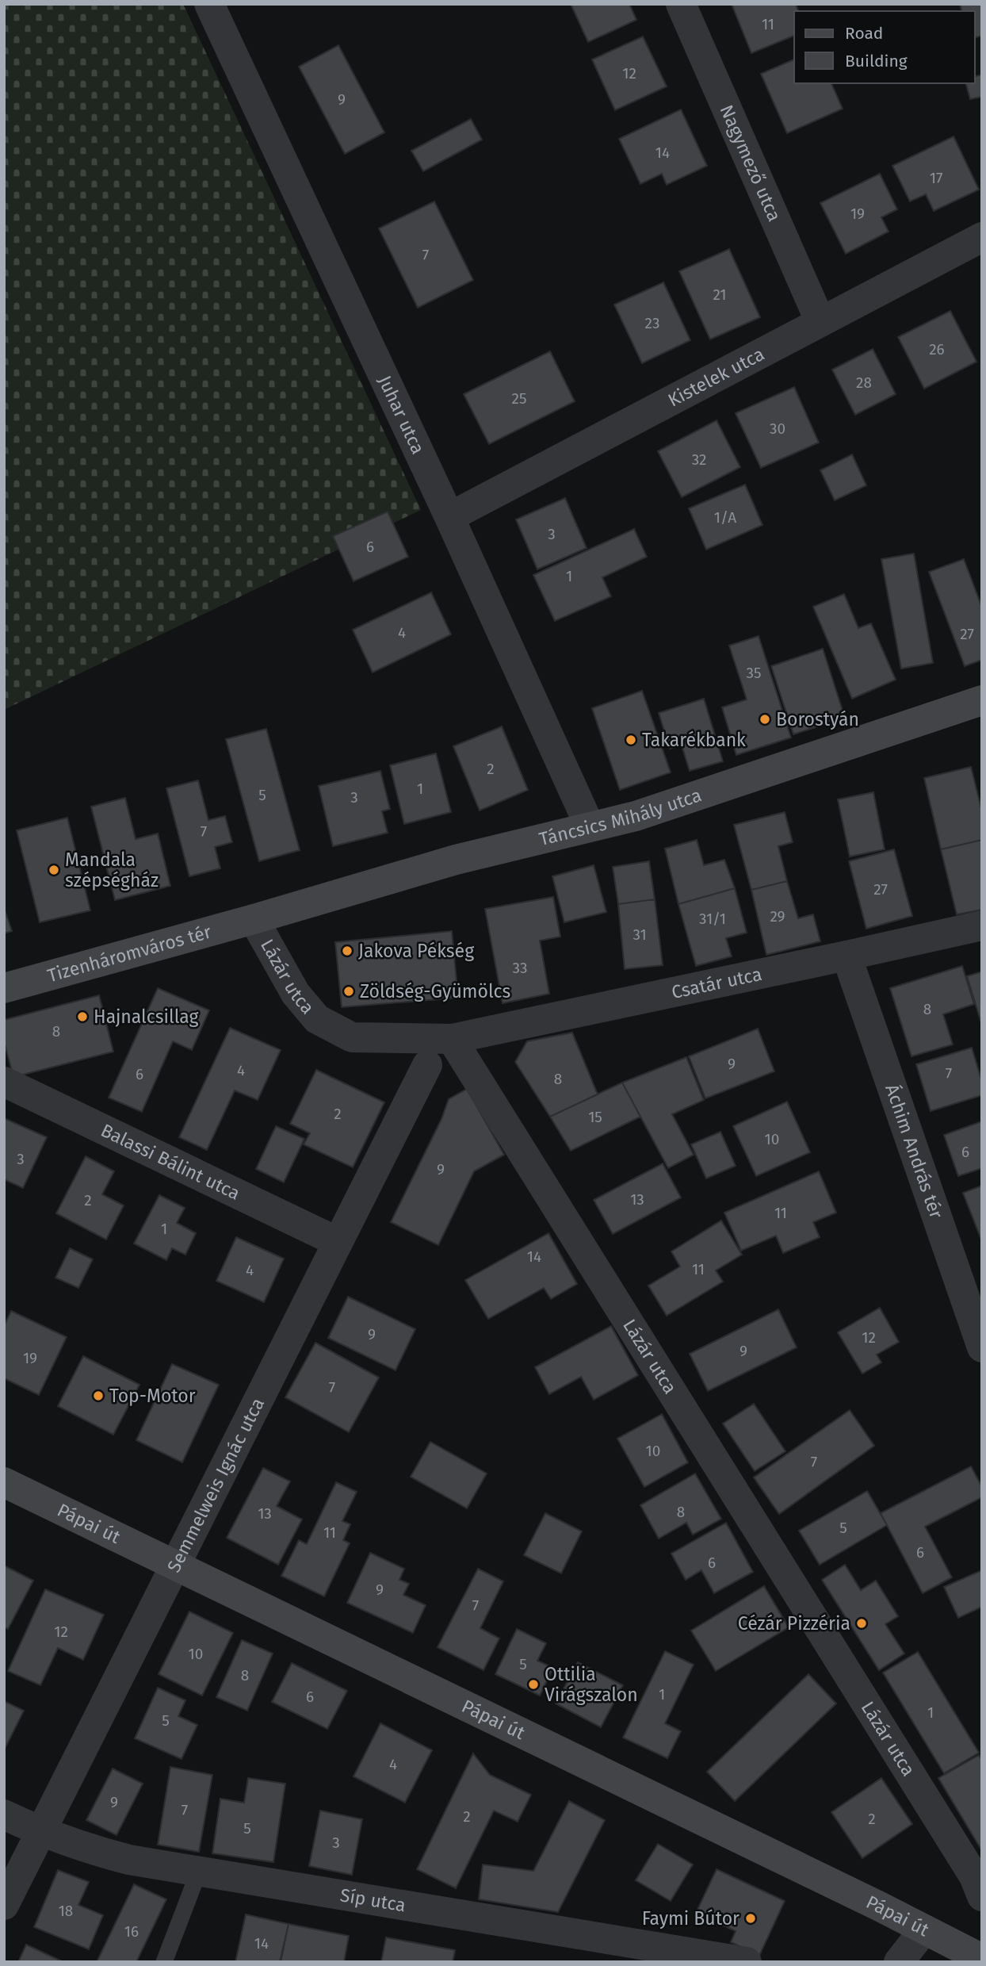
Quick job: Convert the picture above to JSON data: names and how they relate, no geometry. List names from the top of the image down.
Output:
{
  "streets": {
    "main road": ["Táncsics Mihály utca", "Tizenháromváros tér", "Pápai út"],
    "street": [
      "Nagymező utca",
      "Kistelek utca",
      "Juhar utca",
      "Lázár utca",
      "Csatár utca",
      "Áchim András tér",
      "Balassi Bálint utca",
      "Semmelweis Ignác utca",
      "Síp utca"
    ]
  },
  "crossings": [
    ["Nagymező utca", "Kistelek utca"],
    ["Kistelek utca", "Juhar utca"],
    ["Juhar utca", "Táncsics Mihály utca"],
    ["Táncsics Mihály utca", "Tizenháromváros tér"],
    ["Táncsics Mihály utca", "Lázár utca"],
    ["Tizenháromváros tér", "Lázár utca"],
    ["Lázár utca", "Csatár utca"],
    ["Csatár utca", "Áchim András tér"],
    ["Balassi Bálint utca", "Semmelweis Ignác utca"],
    ["Semmelweis Ignác utca", "Pápai út"],
    ["Semmelweis Ignác utca", "Síp utca"]
  ],
  "places": [
    "Borostyán",
    "Takarékbank",
    "Mandala szépségház",
    "Jakova Pékség",
    "Zöldség-Gyümölcs",
    "Hajnalcsillag",
    "Top-Motor",
    "Cézár Pizzéria",
    "Ottilia Virágszalon",
    "Faymi Bútor"
  ],
  "house_numbers": [
    "11",
    "12",
    "9",
    "14",
    "17",
    "19",
    "7",
    "21",
    "23",
    "26",
    "28",
    "25",
    "30",
    "32",
    "1/A",
    "3",
    "6",
    "1",
    "4",
    "27",
    "35",
    "2",
    "1",
    "5",
    "3",
    "7",
    "27",
    "29",
    "31/1",
    "31",
    "33",
    "8",
    "8",
    "9",
    "4",
    "7",
    "6",
    "8",
    "2",
    "15",
    "10",
    "6",
    "3",
    "9",
    "13",
    "2",
    "11",
    "1",
    "14",
    "11",
    "4",
    "9",
    "12",
    "9",
    "19",
    "7",
    "10",
    "7",
    "8",
    "13",
    "5",
    "11",
    "6",
    "6",
    "9",
    "7",
    "12",
    "10",
    "5",
    "8",
    "1",
    "6",
    "1",
    "5",
    "4",
    "9",
    "7",
    "2",
    "2",
    "5",
    "3",
    "18",
    "16",
    "14"
  ],
  "legend": ["Road", "Building"]
}
